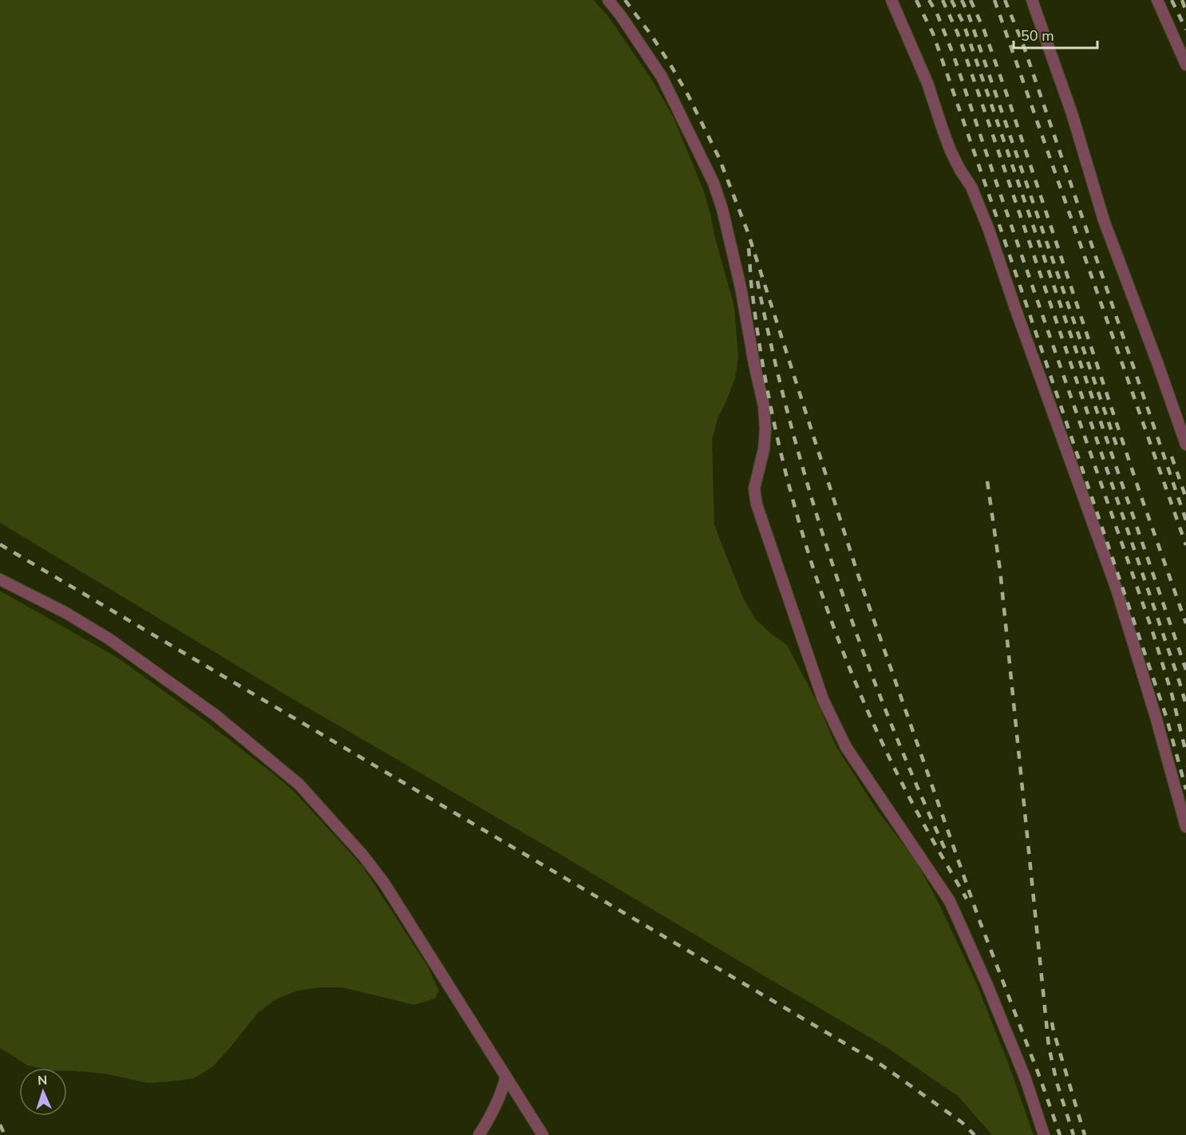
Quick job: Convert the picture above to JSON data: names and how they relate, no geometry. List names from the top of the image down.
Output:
{
  "scale_bar": "50 m",
  "north": "top"
}
